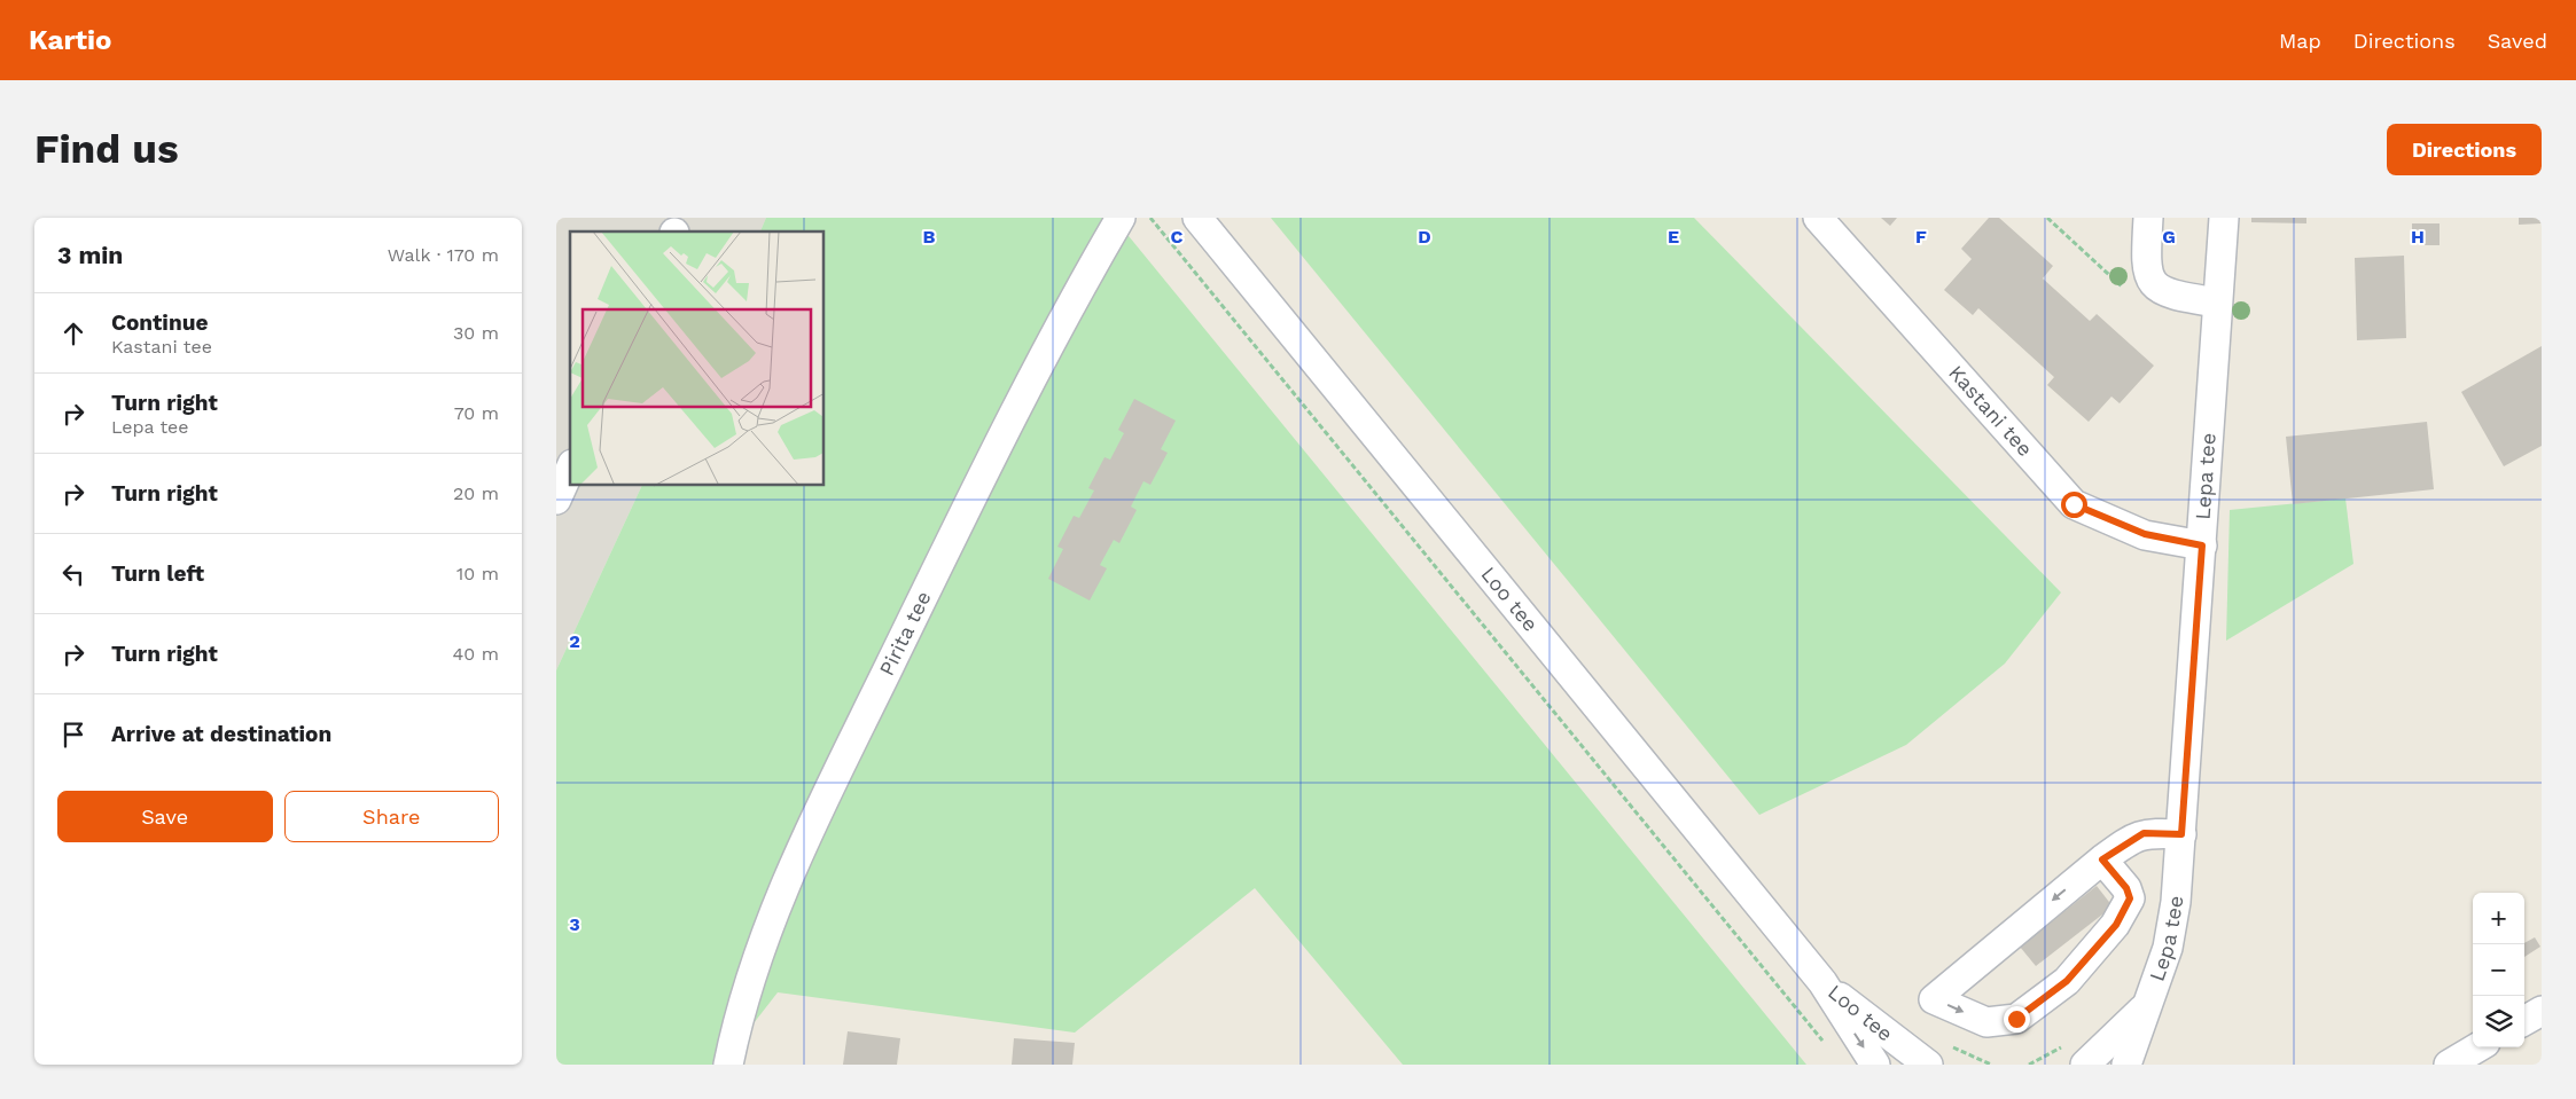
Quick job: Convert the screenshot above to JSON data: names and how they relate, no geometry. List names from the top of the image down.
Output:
{
  "streets": {
    "street": [
      "Kastani tee",
      "Lepa tee",
      "Loo tee",
      "Pirita tee"
    ]
  },
  "crossings": [
    ["Kastani tee", "Lepa tee"]
  ],
  "page": {
    "header": "Kartio",
    "nav": ["Map", "Directions", "Saved"],
    "buttons": [
      "Directions",
      ["Save", "Share"]
    ],
    "title": "Find us",
    "heading": ["3 min", "Walk · 170 m"],
    "list": [
      ["Continue", "Kastani tee", "30 m"],
      ["Turn right", "Lepa tee", "70 m"],
      ["Turn right", "20 m"],
      ["Turn left", "10 m"],
      ["Turn right", "40 m"],
      "Arrive at destination"
    ],
    "map_buttons": ["+", "−"]
  },
  "grid": {
    "columns": [
      "B",
      "C",
      "D",
      "E",
      "F",
      "G",
      "H"
    ],
    "rows": ["2", "3"]
  }
}
